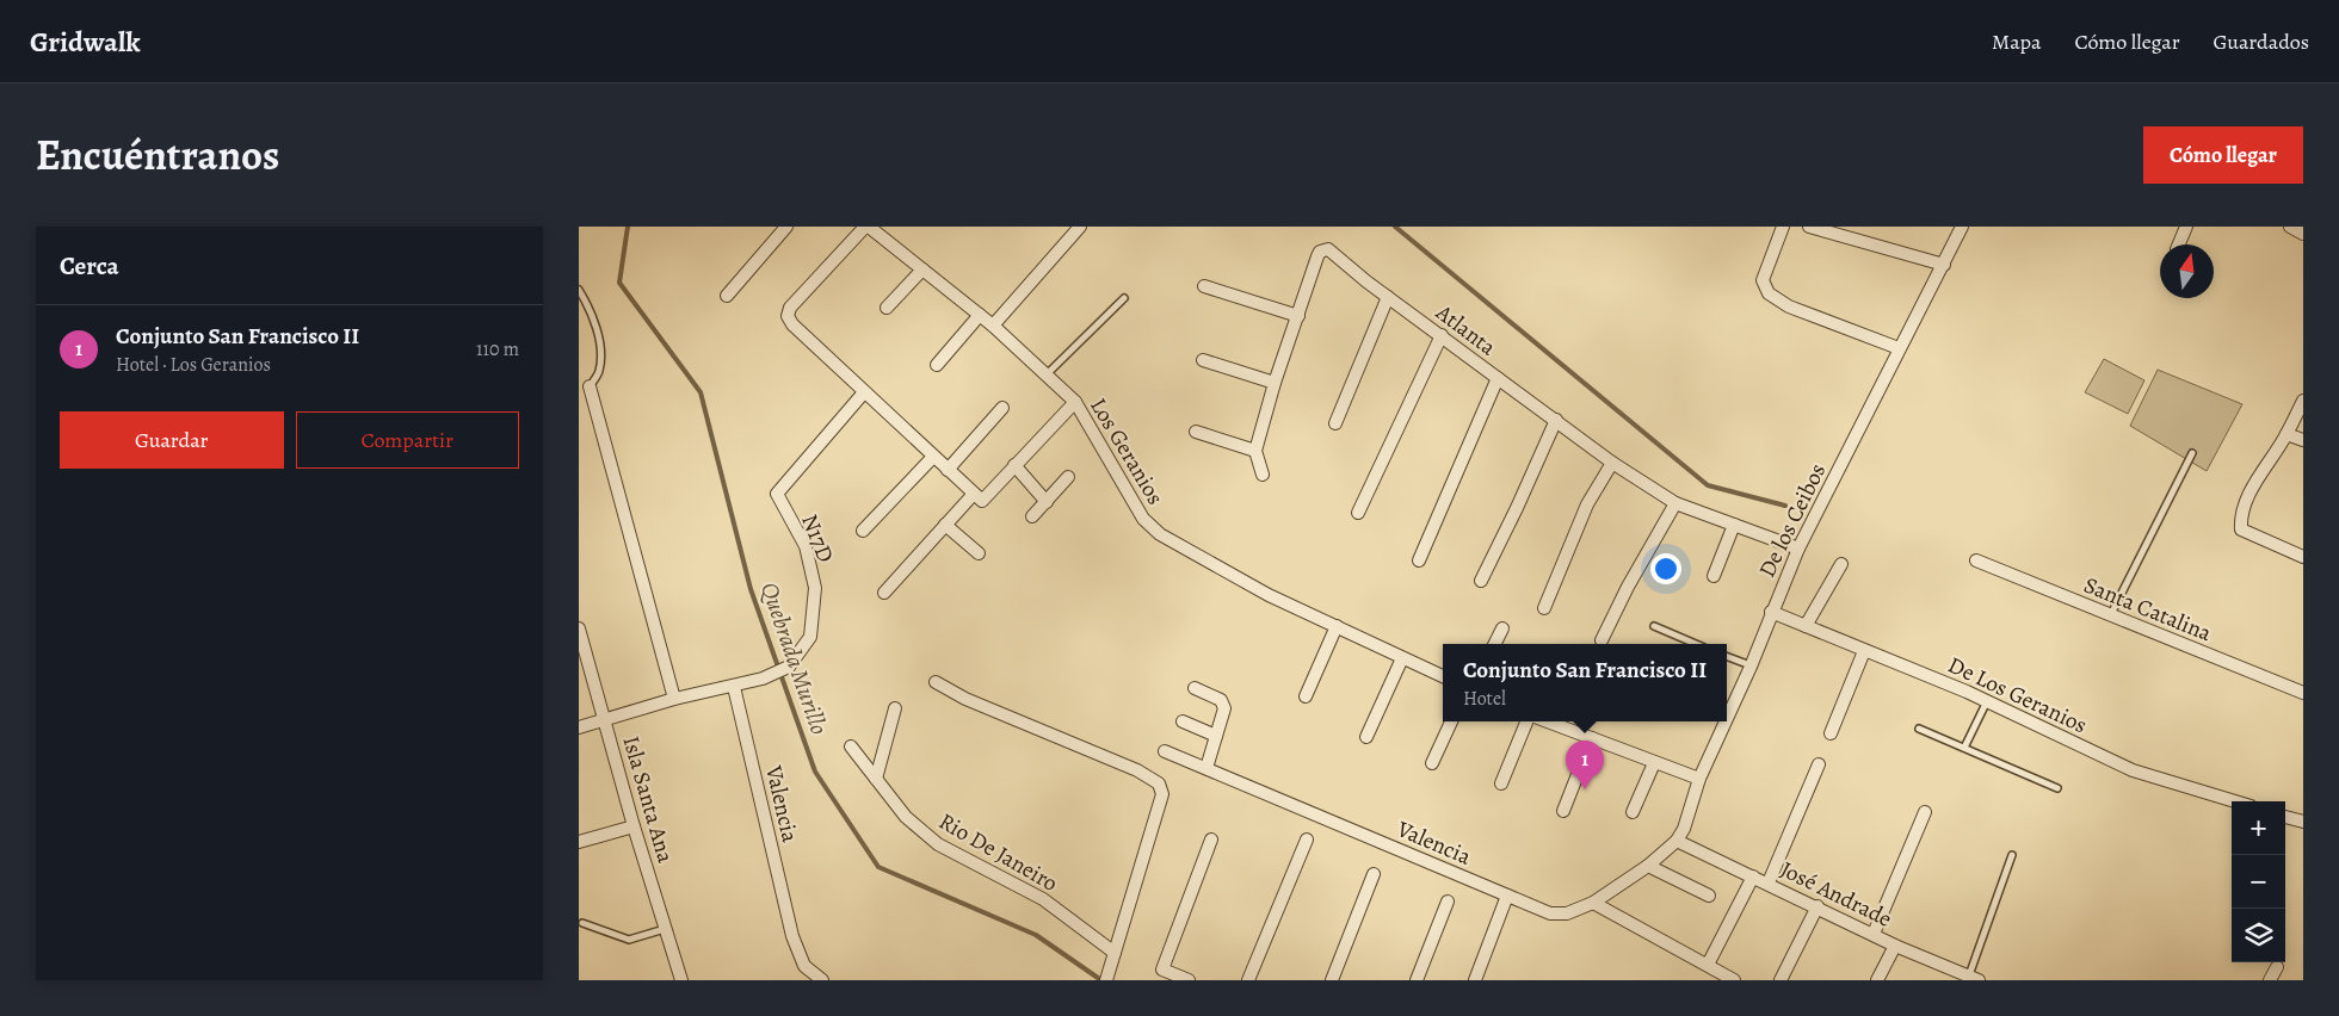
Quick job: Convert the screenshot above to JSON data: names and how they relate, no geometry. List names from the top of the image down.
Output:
{
  "streets": {
    "street": [
      "Atlanta",
      "Los Geranios",
      "De los Ceibos",
      "N17D",
      "Santa Catalina",
      "De Los Geranios",
      "Isla Santa Ana",
      "Valencia",
      "Rio De Janeiro",
      "José Andrade"
    ]
  },
  "crossings": [
    ["Atlanta", "De los Ceibos"],
    ["De los Ceibos", "De Los Geranios"],
    ["De los Ceibos", "Valencia"],
    ["De los Ceibos", "José Andrade"],
    ["N17D", "Valencia"],
    ["Valencia", "José Andrade"]
  ],
  "water": ["Quebrada Murillo"],
  "north": "top",
  "page": {
    "header": "Gridwalk",
    "nav": ["Mapa", "Cómo llegar", "Guardados"],
    "title": "Encuéntranos",
    "buttons": [
      "Cómo llegar",
      ["Guardar", "Compartir"]
    ],
    "heading": "Cerca",
    "list": [
      {
        "mark": "1",
        "name": "Conjunto San Francisco II",
        "note": "Hotel · Los Geranios",
        "value": "110 m"
      }
    ],
    "popup": ["Conjunto San Francisco II", "Hotel"],
    "pins": "1",
    "map_buttons": ["+", "−"]
  }
}
